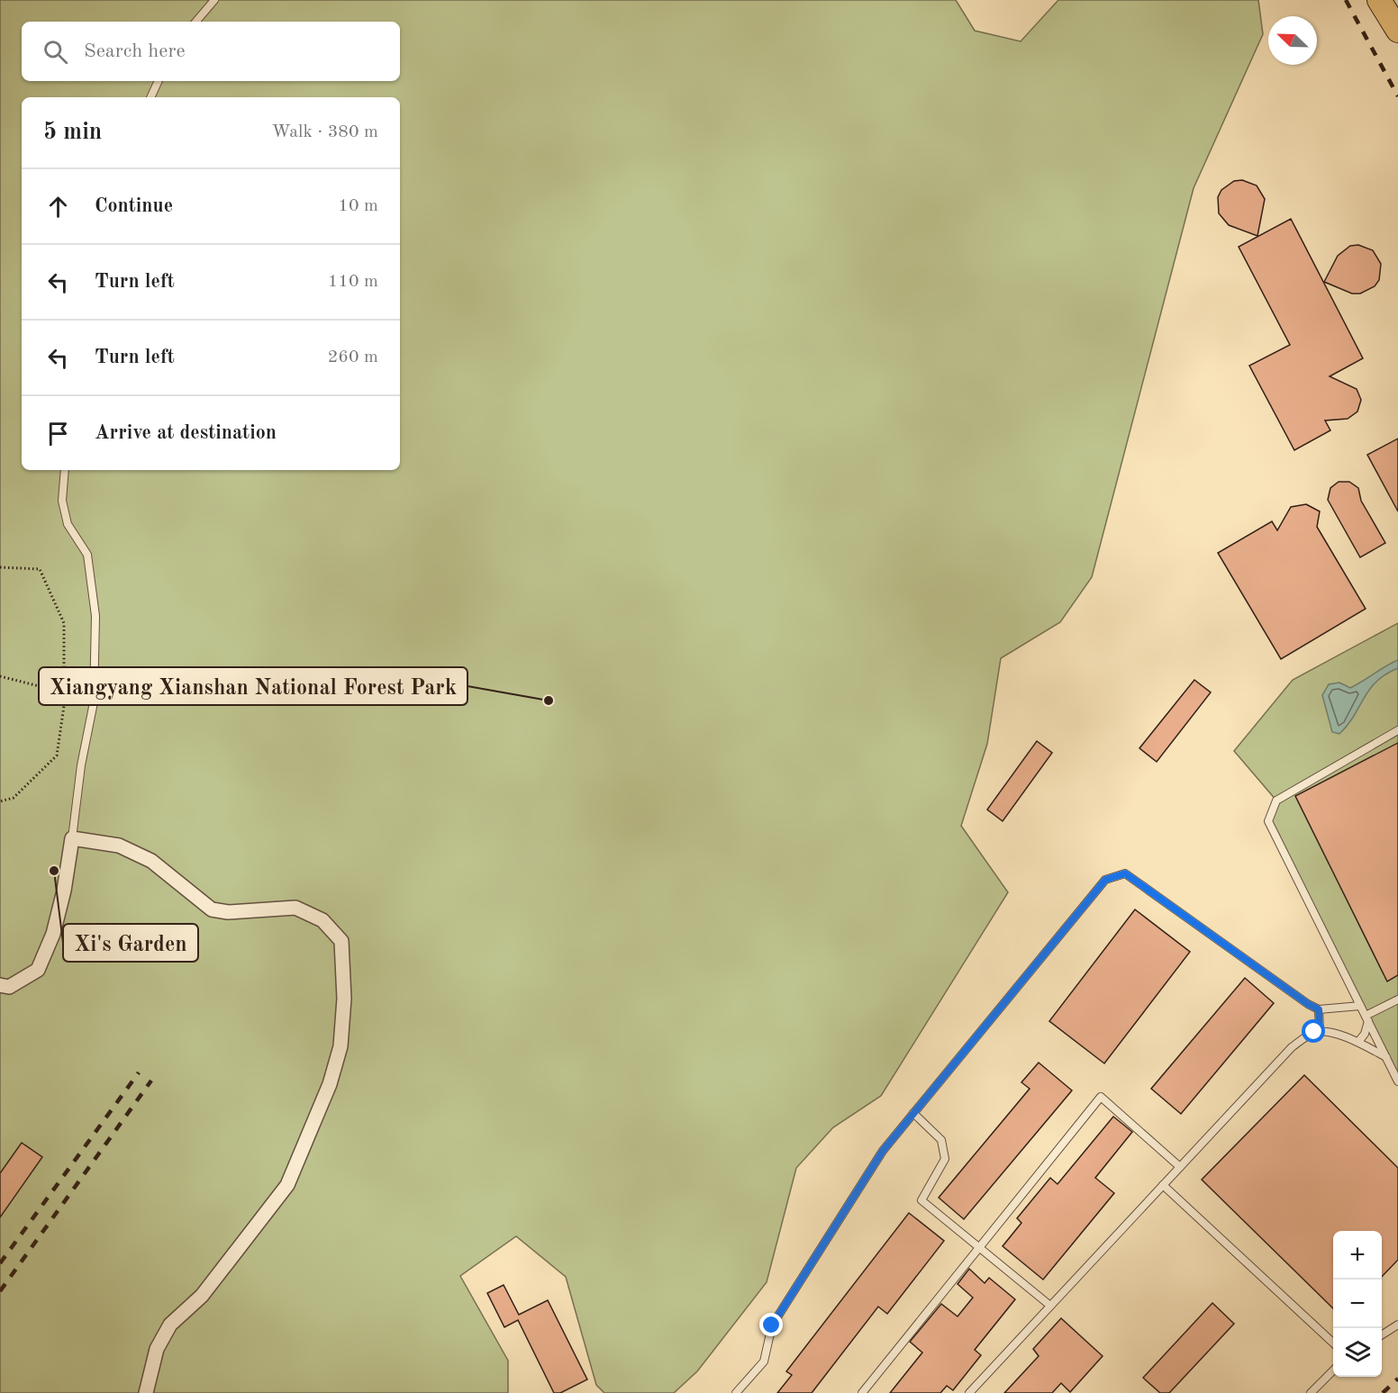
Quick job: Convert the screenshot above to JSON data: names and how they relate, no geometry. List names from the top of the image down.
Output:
{
  "places": ["Xiangyang Xianshan National Forest Park", "Xi's Garden"],
  "north": "top left",
  "page": {
    "search": "Search here",
    "heading": ["5 min", "Walk · 380 m"],
    "list": [
      ["Continue", "10 m"],
      ["Turn left", "110 m"],
      ["Turn left", "260 m"],
      "Arrive at destination"
    ],
    "map_buttons": ["+", "−"]
  }
}
